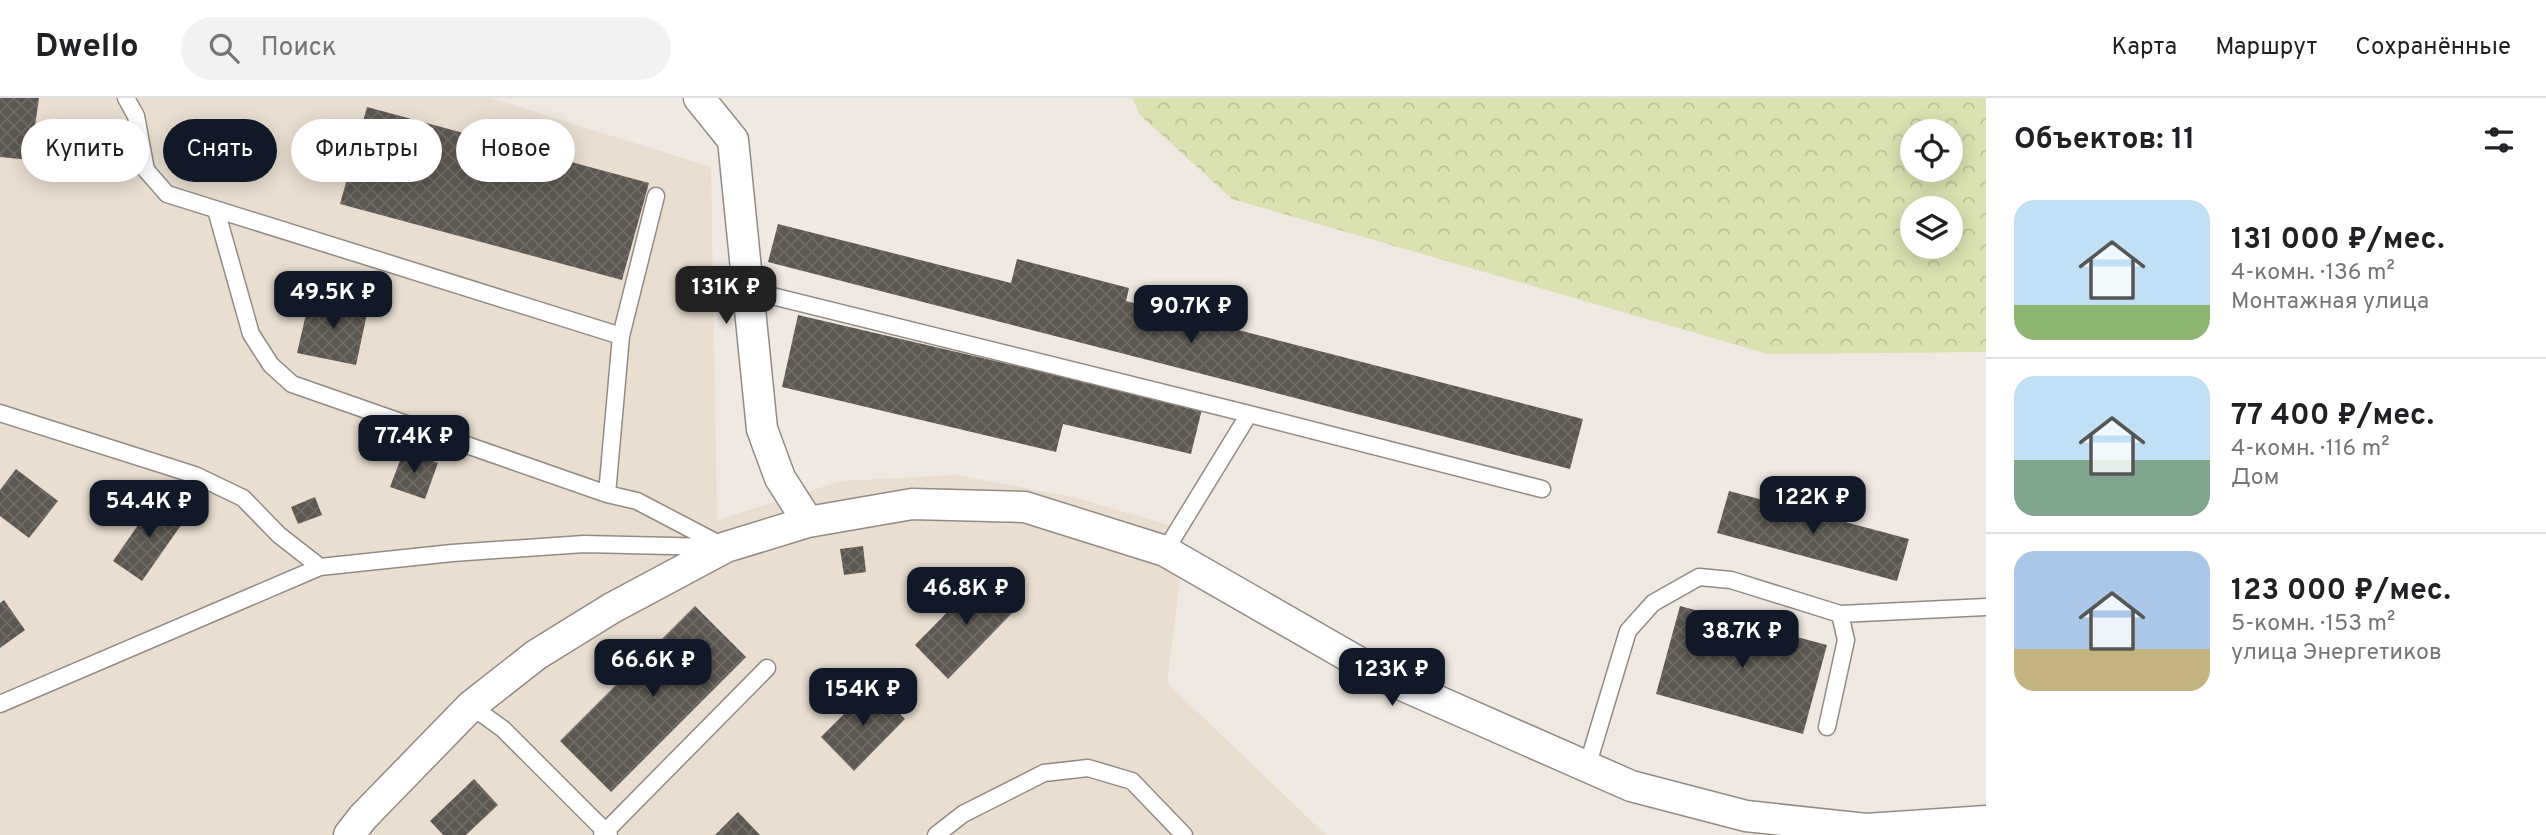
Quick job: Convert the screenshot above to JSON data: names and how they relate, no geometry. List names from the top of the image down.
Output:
{
  "page": {
    "header": "Dwello",
    "search": "Поиск",
    "nav": ["Карта", "Маршрут", "Сохранённые"],
    "heading": "Объектов: 11",
    "chip": [
      "Купить",
      "Снять",
      "Фильтры",
      "Новое"
    ],
    "list": [
      {
        "name": "131 000 ₽/мес.",
        "note": "4-комн. · 136 m² · Монтажная улица"
      },
      {
        "name": "77 400 ₽/мес.",
        "note": "4-комн. · 116 m² · Дом"
      },
      {
        "name": "123 000 ₽/мес.",
        "note": "5-комн. · 153 m² · улица Энергетиков"
      }
    ],
    "price": [
      "131K ₽",
      "49.5K ₽",
      "90.7K ₽",
      "77.4K ₽",
      "122K ₽",
      "54.4K ₽",
      "46.8K ₽",
      "38.7K ₽",
      "66.6K ₽",
      "123K ₽",
      "154K ₽"
    ]
  }
}
